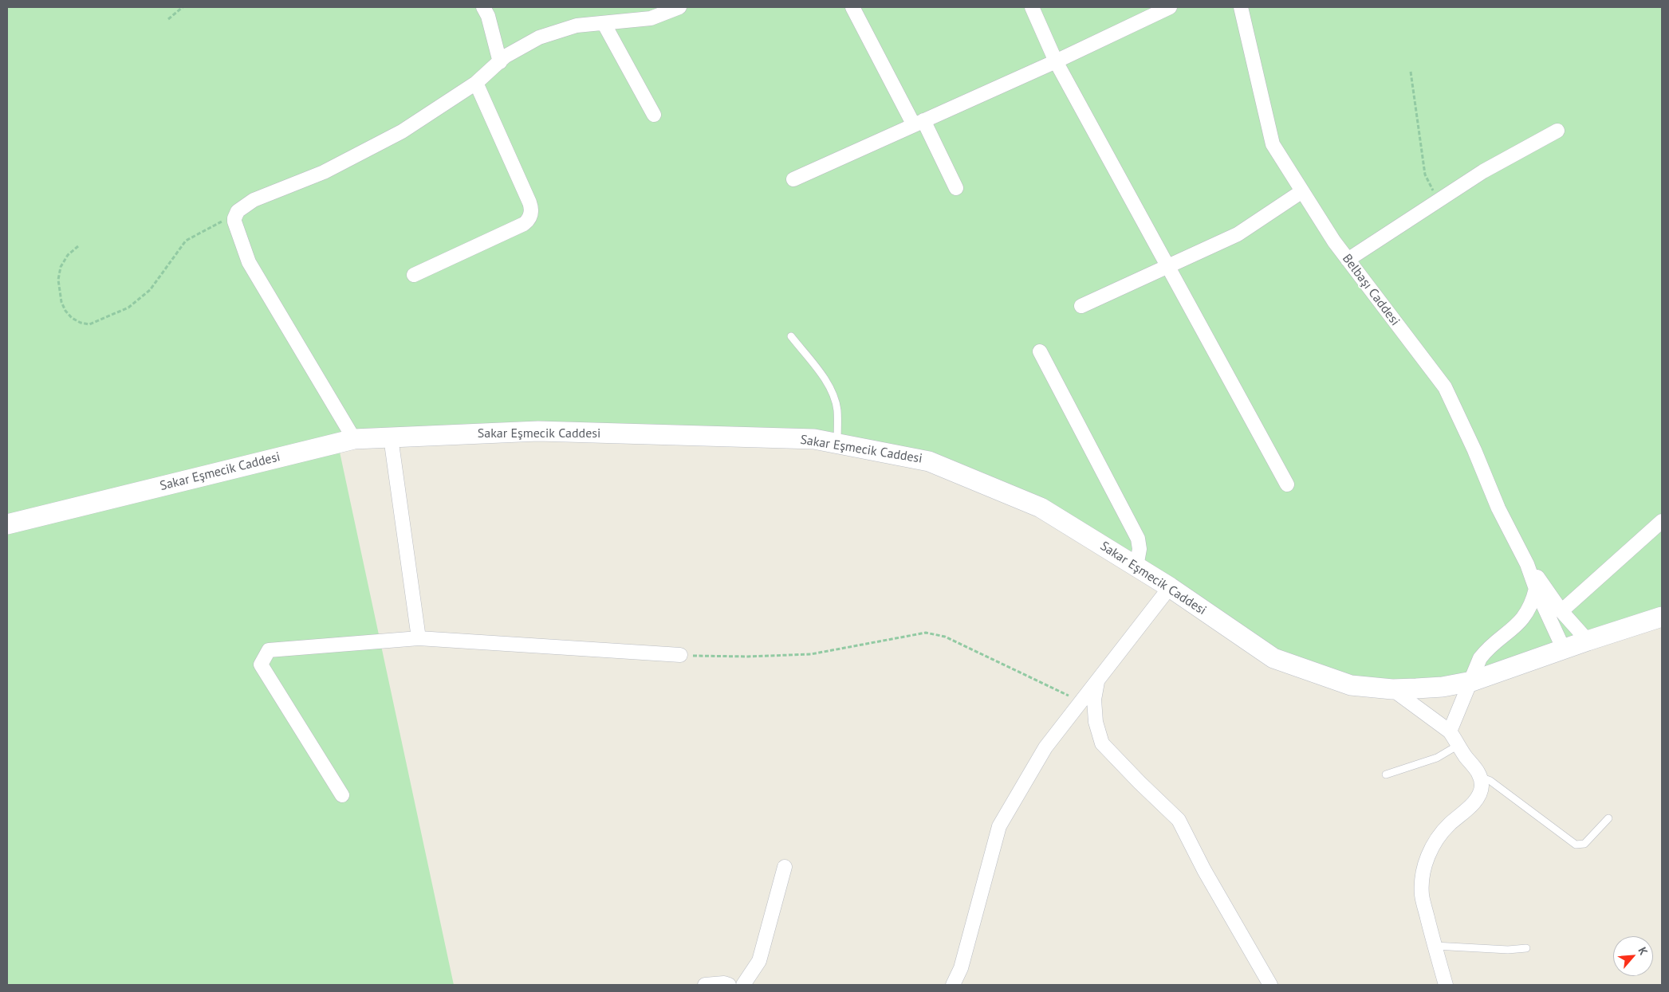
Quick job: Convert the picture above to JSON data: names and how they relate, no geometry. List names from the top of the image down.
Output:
{
  "streets": {
    "street": ["Belbaşı Caddesi", "Sakar Eşmecik Caddesi"]
  },
  "crossings": [
    ["Belbaşı Caddesi", "Sakar Eşmecik Caddesi"]
  ],
  "north": "top right"
}
